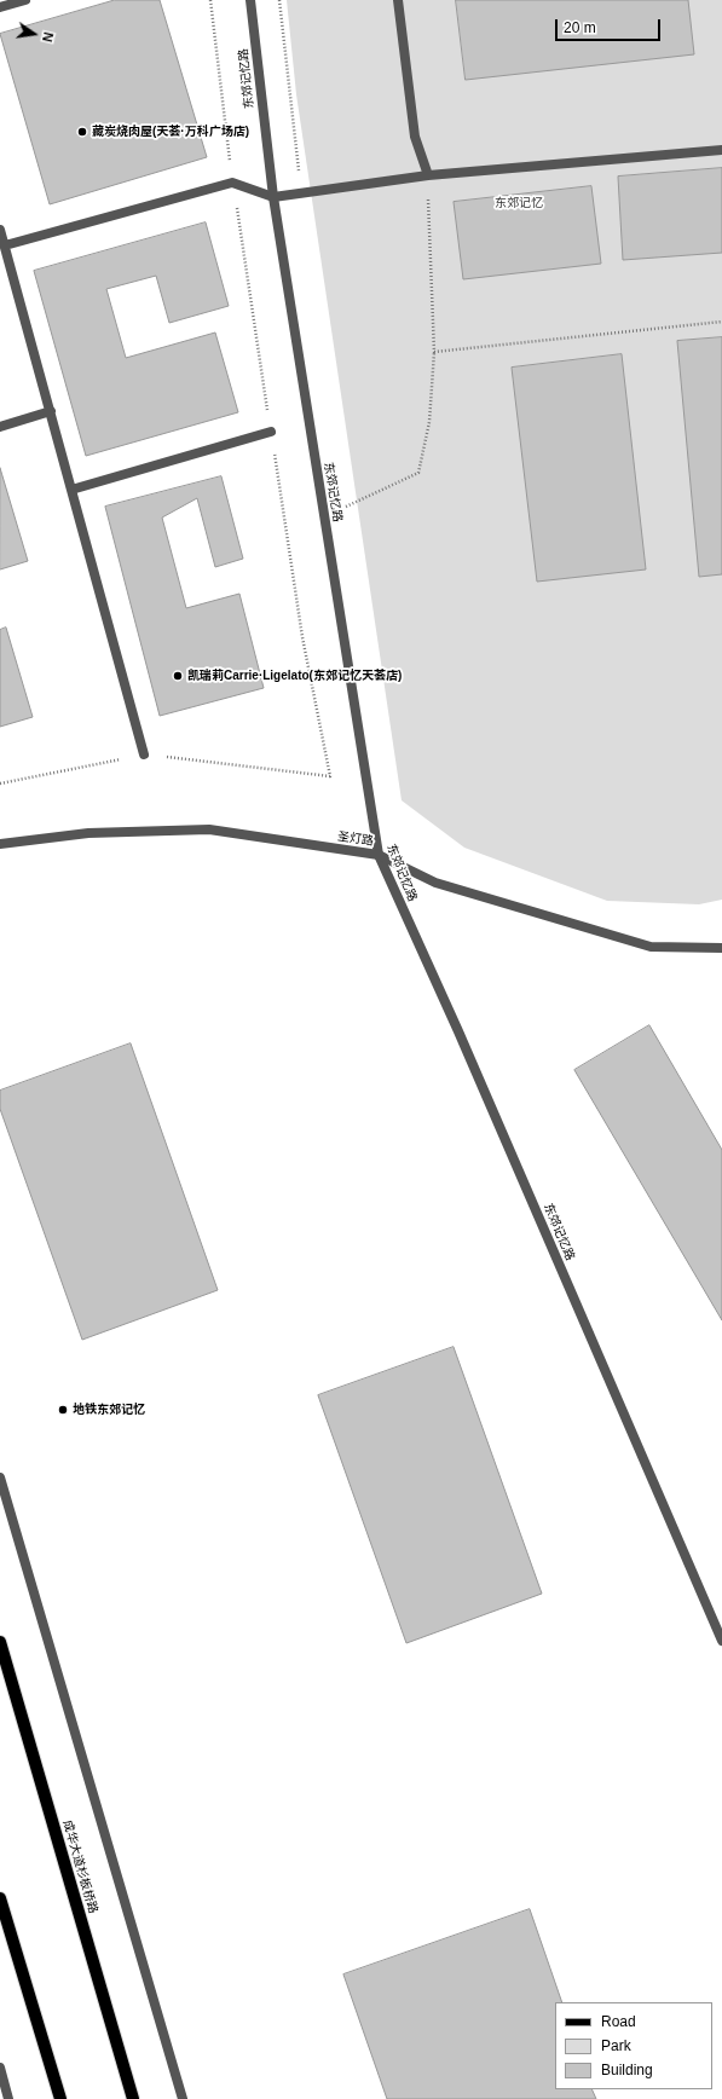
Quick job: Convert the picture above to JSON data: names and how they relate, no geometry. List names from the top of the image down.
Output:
{
  "streets": {
    "main road": ["成华大道杉板桥路"],
    "street": ["东郊记忆路", "圣灯路"]
  },
  "crossings": [
    ["东郊记忆路", "圣灯路"]
  ],
  "parks": ["东郊记忆"],
  "places": ["藏炭烧肉屋(天荟·万科广场店)", "凯瑞莉Carrie·Ligelato(东郊记忆天荟店)", "地铁东郊记忆"],
  "legend": ["Road", "Park", "Building"],
  "scale_bar": "20 m",
  "north": "right"
}
